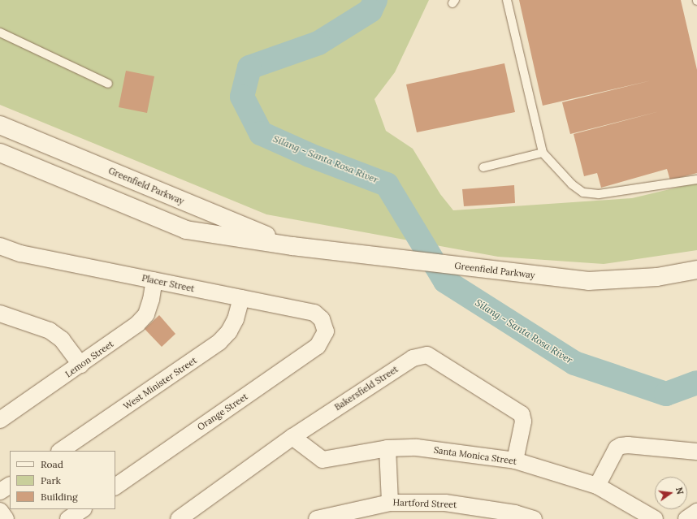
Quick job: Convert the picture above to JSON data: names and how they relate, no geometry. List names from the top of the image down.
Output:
{
  "streets": {
    "main road": ["Greenfield Parkway"],
    "street": [
      "Placer Street",
      "Lemon Street",
      "West Minister Street",
      "Bakersfield Street",
      "Orange Street",
      "Santa Monica Street",
      "Hartford Street"
    ]
  },
  "crossings": [
    ["Placer Street", "Lemon Street"],
    ["Placer Street", "West Minister Street"],
    ["Placer Street", "Orange Street"],
    ["Bakersfield Street", "Santa Monica Street"]
  ],
  "water": ["Silang - Santa Rosa River"],
  "legend": ["Road", "Park", "Building"],
  "north": "right"
}
